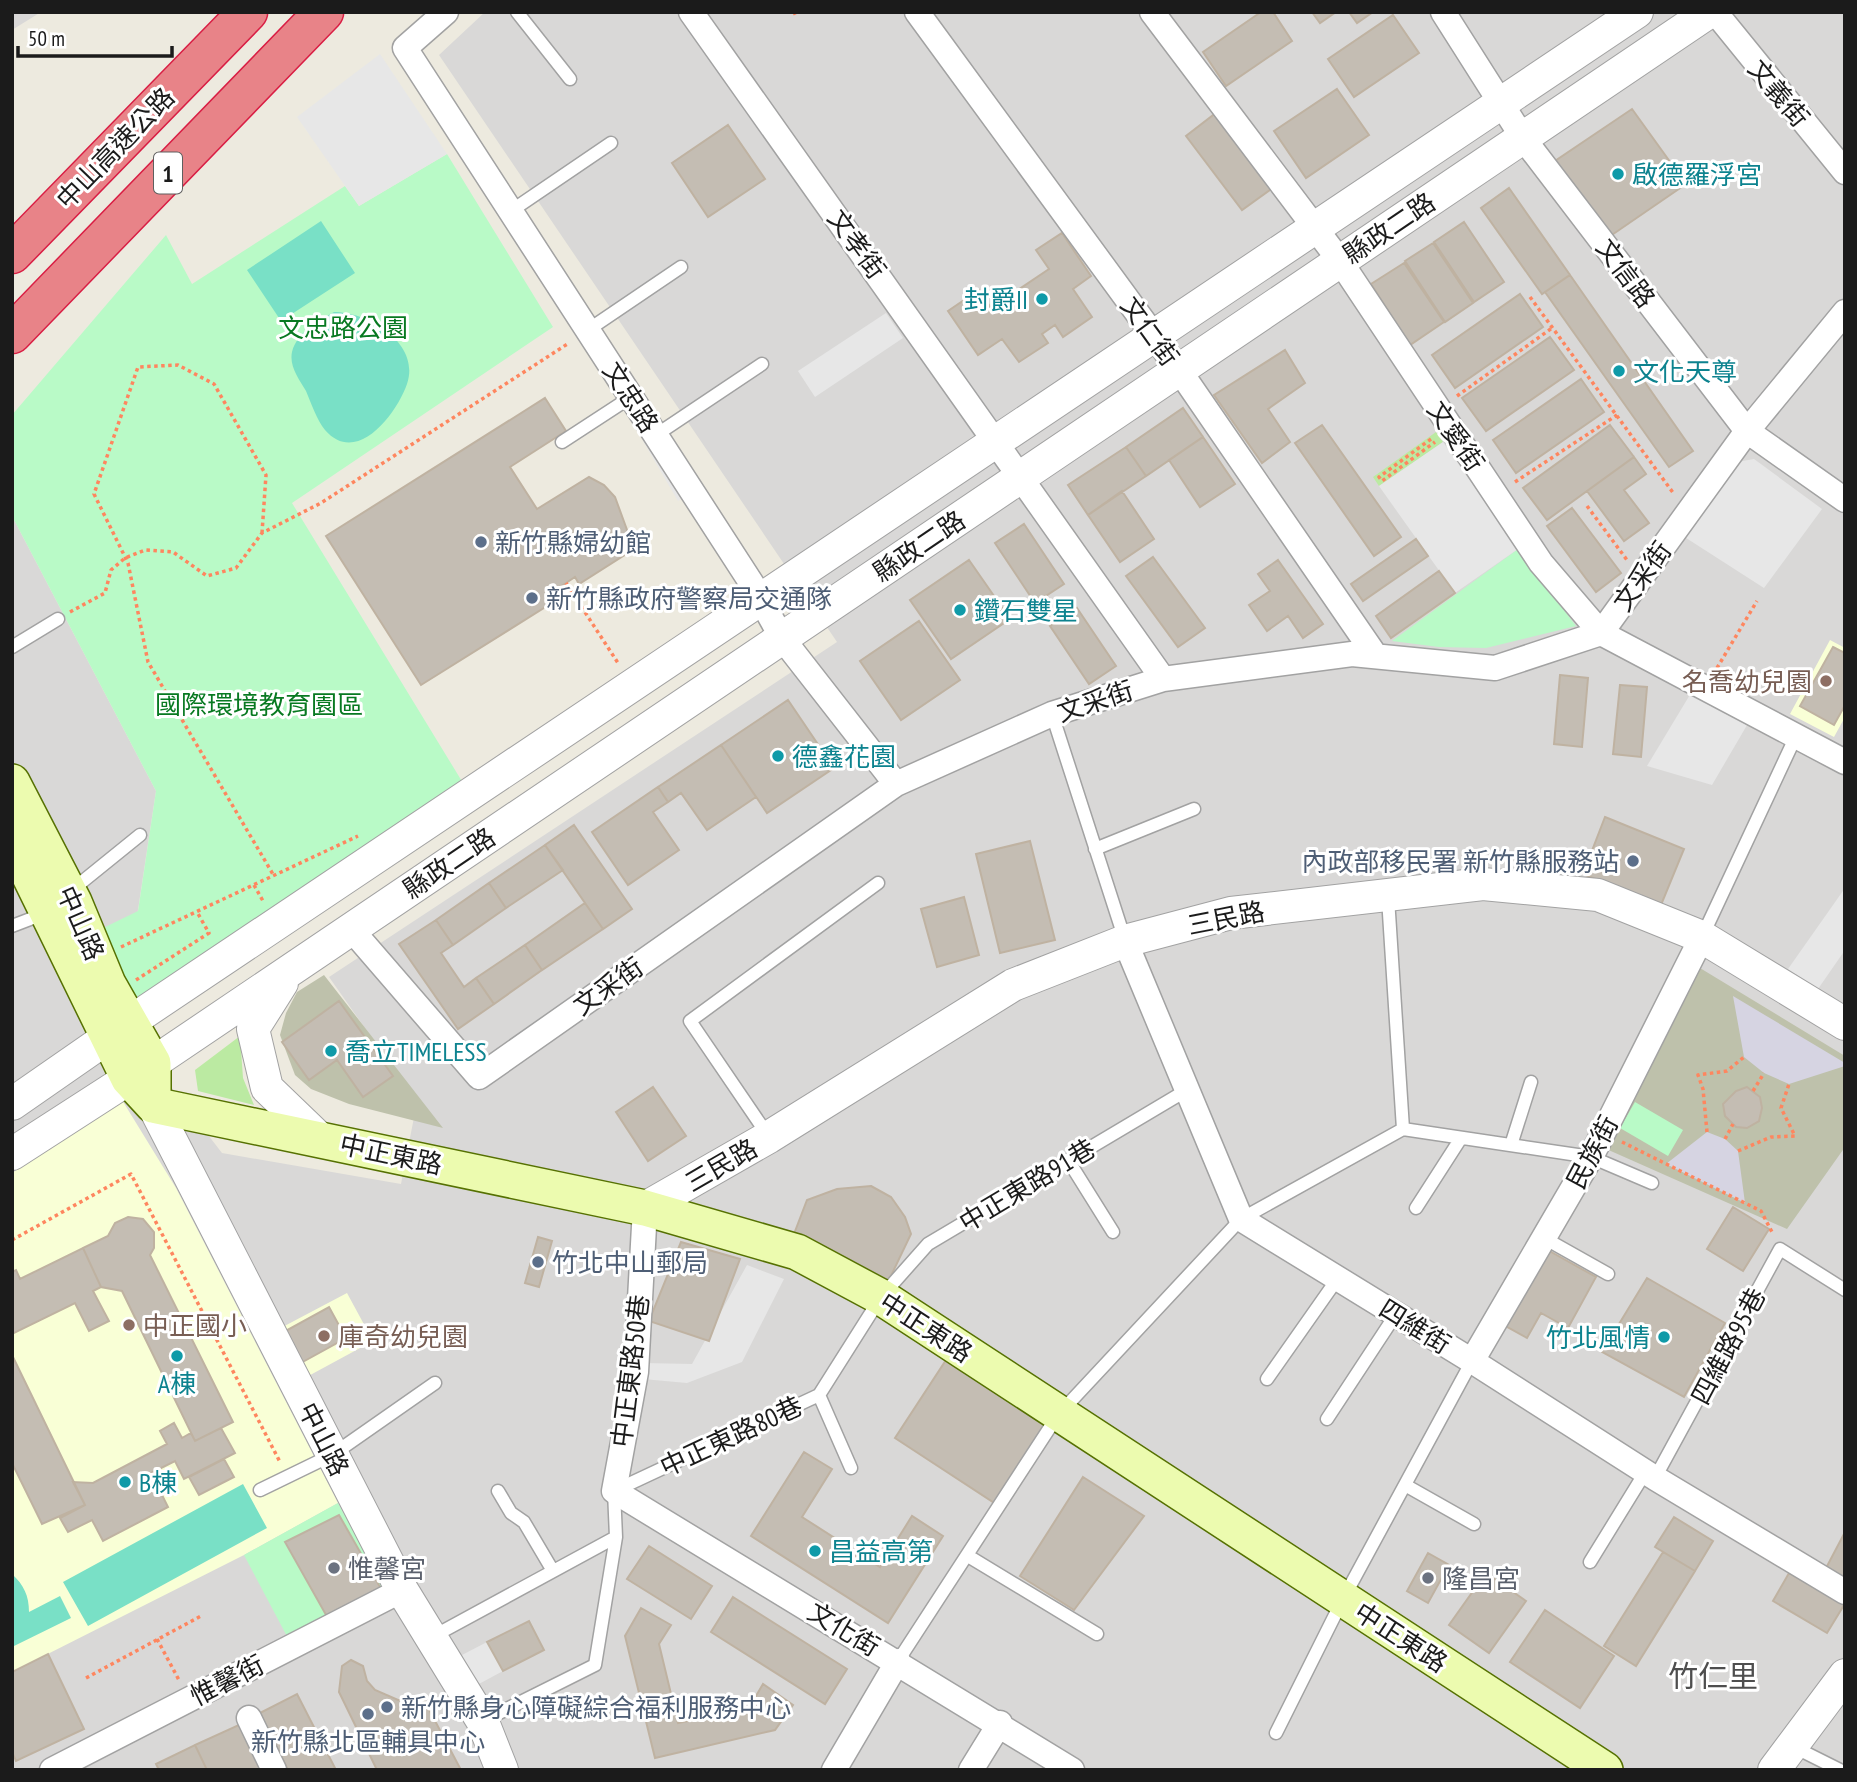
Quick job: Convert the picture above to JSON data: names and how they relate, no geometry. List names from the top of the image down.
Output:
{
  "streets": {
    "highway": ["中山高速公路", "1"],
    "main road": ["中山路", "中正東路"],
    "street": [
      "文義街",
      "縣政二路",
      "文孝街",
      "文信路",
      "文仁街",
      "文忠路",
      "文愛街",
      "文采街",
      "三民路",
      "民族街",
      "四維街",
      "中正東路50巷",
      "文化街",
      "惟馨街"
    ],
    "lane": ["中正東路91巷", "四維路95巷", "中正東路80巷"]
  },
  "crossings": [
    ["縣政二路", "文孝街"],
    ["縣政二路", "文信路"],
    ["縣政二路", "文仁街"],
    ["縣政二路", "文忠路"],
    ["縣政二路", "文愛街"],
    ["縣政二路", "文采街"],
    ["縣政二路", "中山路"],
    ["文孝街", "文采街"],
    ["文信路", "文采街"],
    ["文仁街", "文采街"],
    ["文忠路", "文采街"],
    ["文愛街", "文采街"],
    ["三民路", "民族街"],
    ["三民路", "中正東路"],
    ["三民路", "中正東路50巷"],
    ["中山路", "中正東路"],
    ["中山路", "惟馨街"],
    ["民族街", "四維街"],
    ["中正東路", "中正東路91巷"],
    ["中正東路", "中正東路50巷"],
    ["中正東路", "中正東路80巷"],
    ["中正東路91巷", "中正東路80巷"],
    ["四維街", "四維路95巷"],
    ["中正東路50巷", "中正東路80巷"],
    ["中正東路50巷", "文化街"],
    ["中正東路80巷", "文化街"]
  ],
  "districts": ["竹仁里"],
  "parks": ["文忠路公園", "國際環境教育園區"],
  "places": [
    "啟德羅浮宮",
    "封爵II",
    "文化天尊",
    "新竹縣婦幼館",
    "新竹縣政府警察局交通隊",
    "鑽石雙星",
    "名喬幼兒園",
    "德鑫花園",
    "內政部移民署 新竹縣服務站",
    "喬立TIMELESS",
    "竹北中山郵局",
    "中正國小",
    "庫奇幼兒園",
    "竹北風情",
    "A棟",
    "B棟",
    "昌益高第",
    "惟馨宮",
    "隆昌宮",
    "新竹縣身心障礙綜合福利服務中心",
    "新竹縣北區輔具中心"
  ],
  "scale_bar": "50 m"
}
